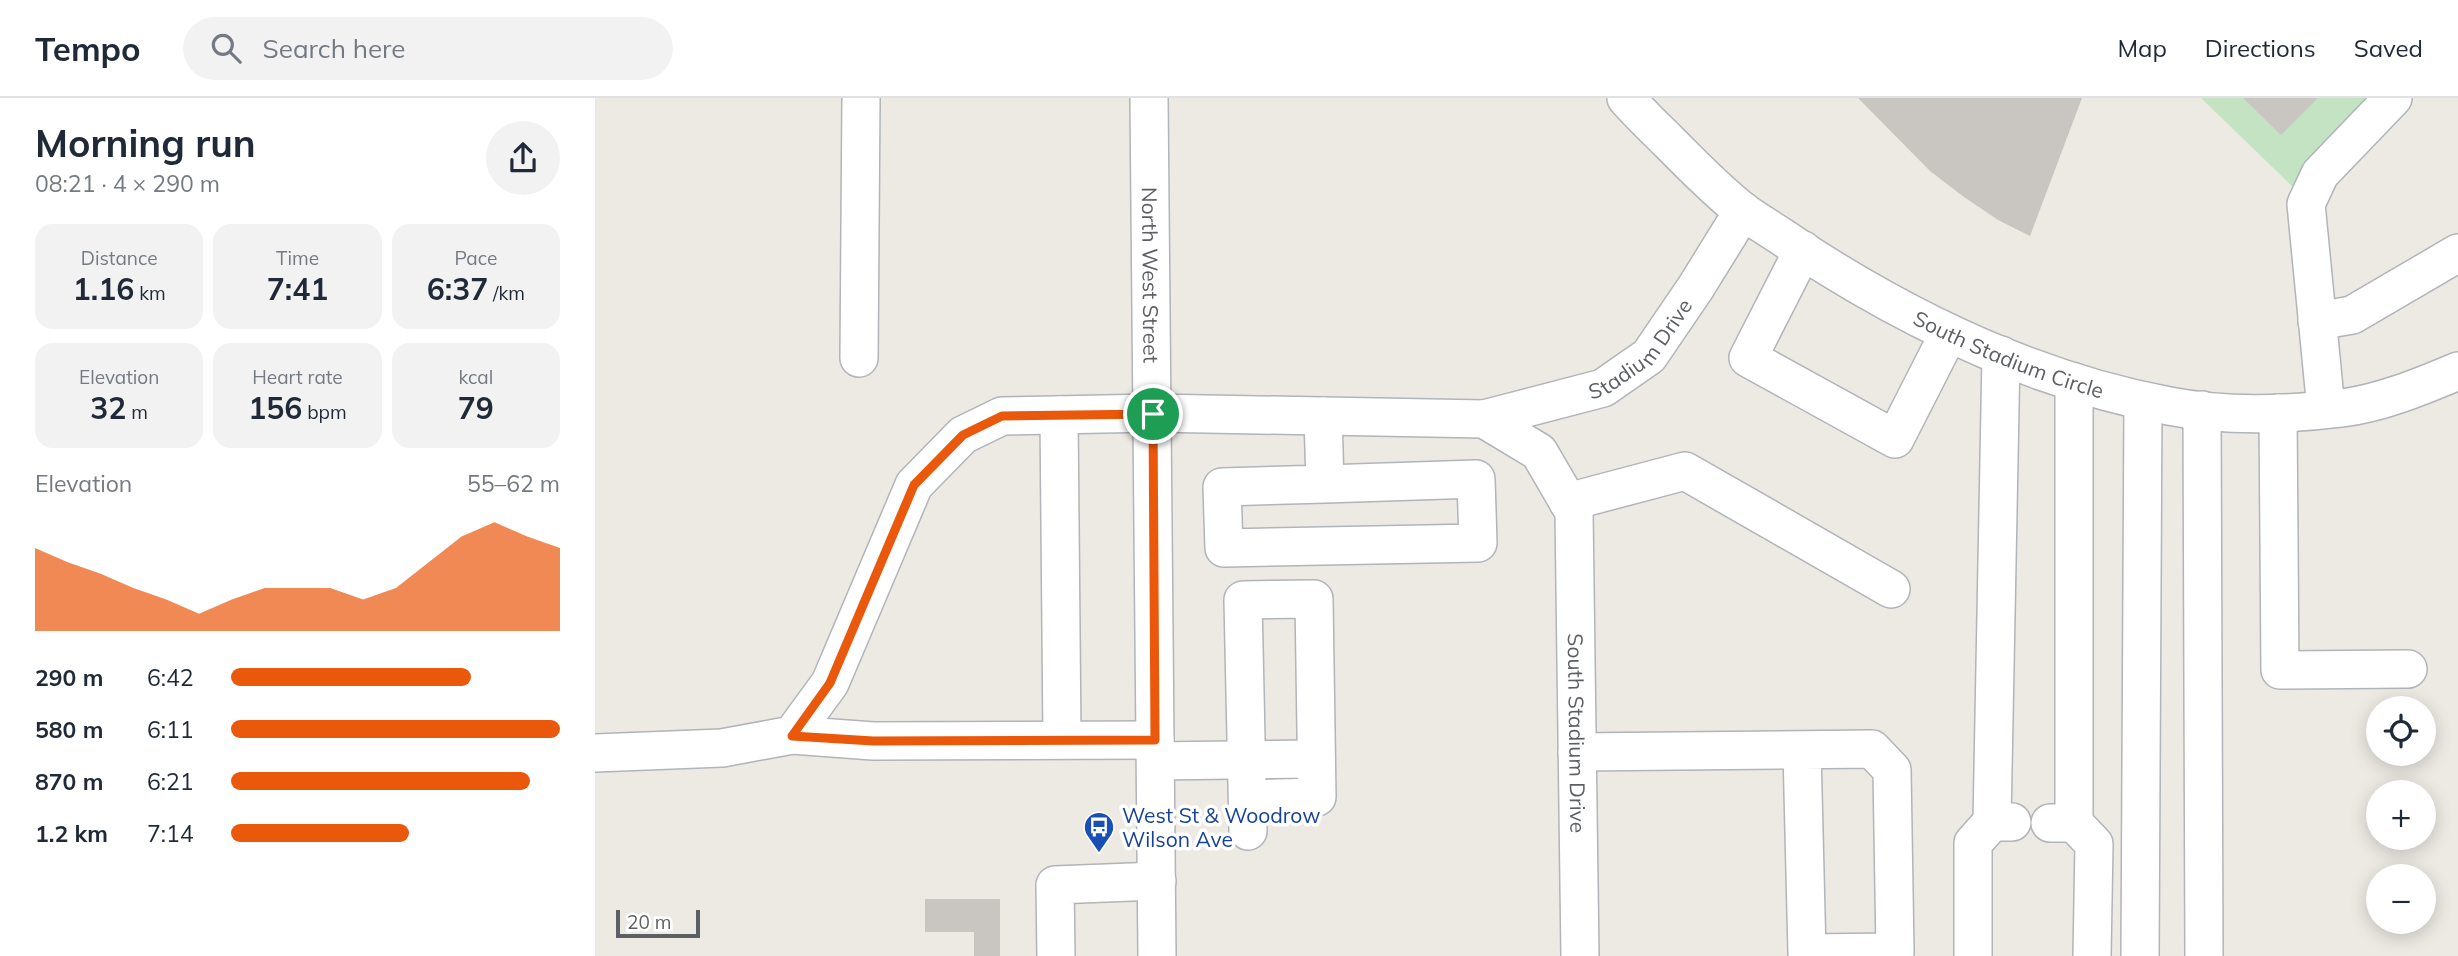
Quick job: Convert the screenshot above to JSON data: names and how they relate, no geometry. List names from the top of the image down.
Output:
{
  "streets": {
    "street": [
      "North West Street",
      "Stadium Drive",
      "South Stadium Circle",
      "South Stadium Drive"
    ]
  },
  "crossings": [
    ["Stadium Drive", "South Stadium Circle"]
  ],
  "places": {
    "bus stop": ["West St & Woodrow Wilson Ave"]
  },
  "scale_bar": "20 m",
  "page": {
    "header": "Tempo",
    "search": "Search here",
    "nav": ["Map", "Directions", "Saved"],
    "heading": ["Morning run", "08:21 · 4 × 290 m"],
    "stats": [
      ["Distance", "1.16 km"],
      ["Time", "7:41"],
      ["Pace", "6:37 /km"],
      ["Elevation", "32 m"],
      ["Heart rate", "156 bpm"],
      ["kcal", "79"]
    ],
    "chart": ["Elevation", "55–62 m"],
    "list": [
      {
        "name": "290 m",
        "note": "6:42"
      },
      {
        "name": "580 m",
        "note": "6:11"
      },
      {
        "name": "870 m",
        "note": "6:21"
      },
      {
        "name": "1.2 km",
        "note": "7:14"
      }
    ],
    "map_buttons": ["+", "−"],
    "scale": "20 m"
  }
}
